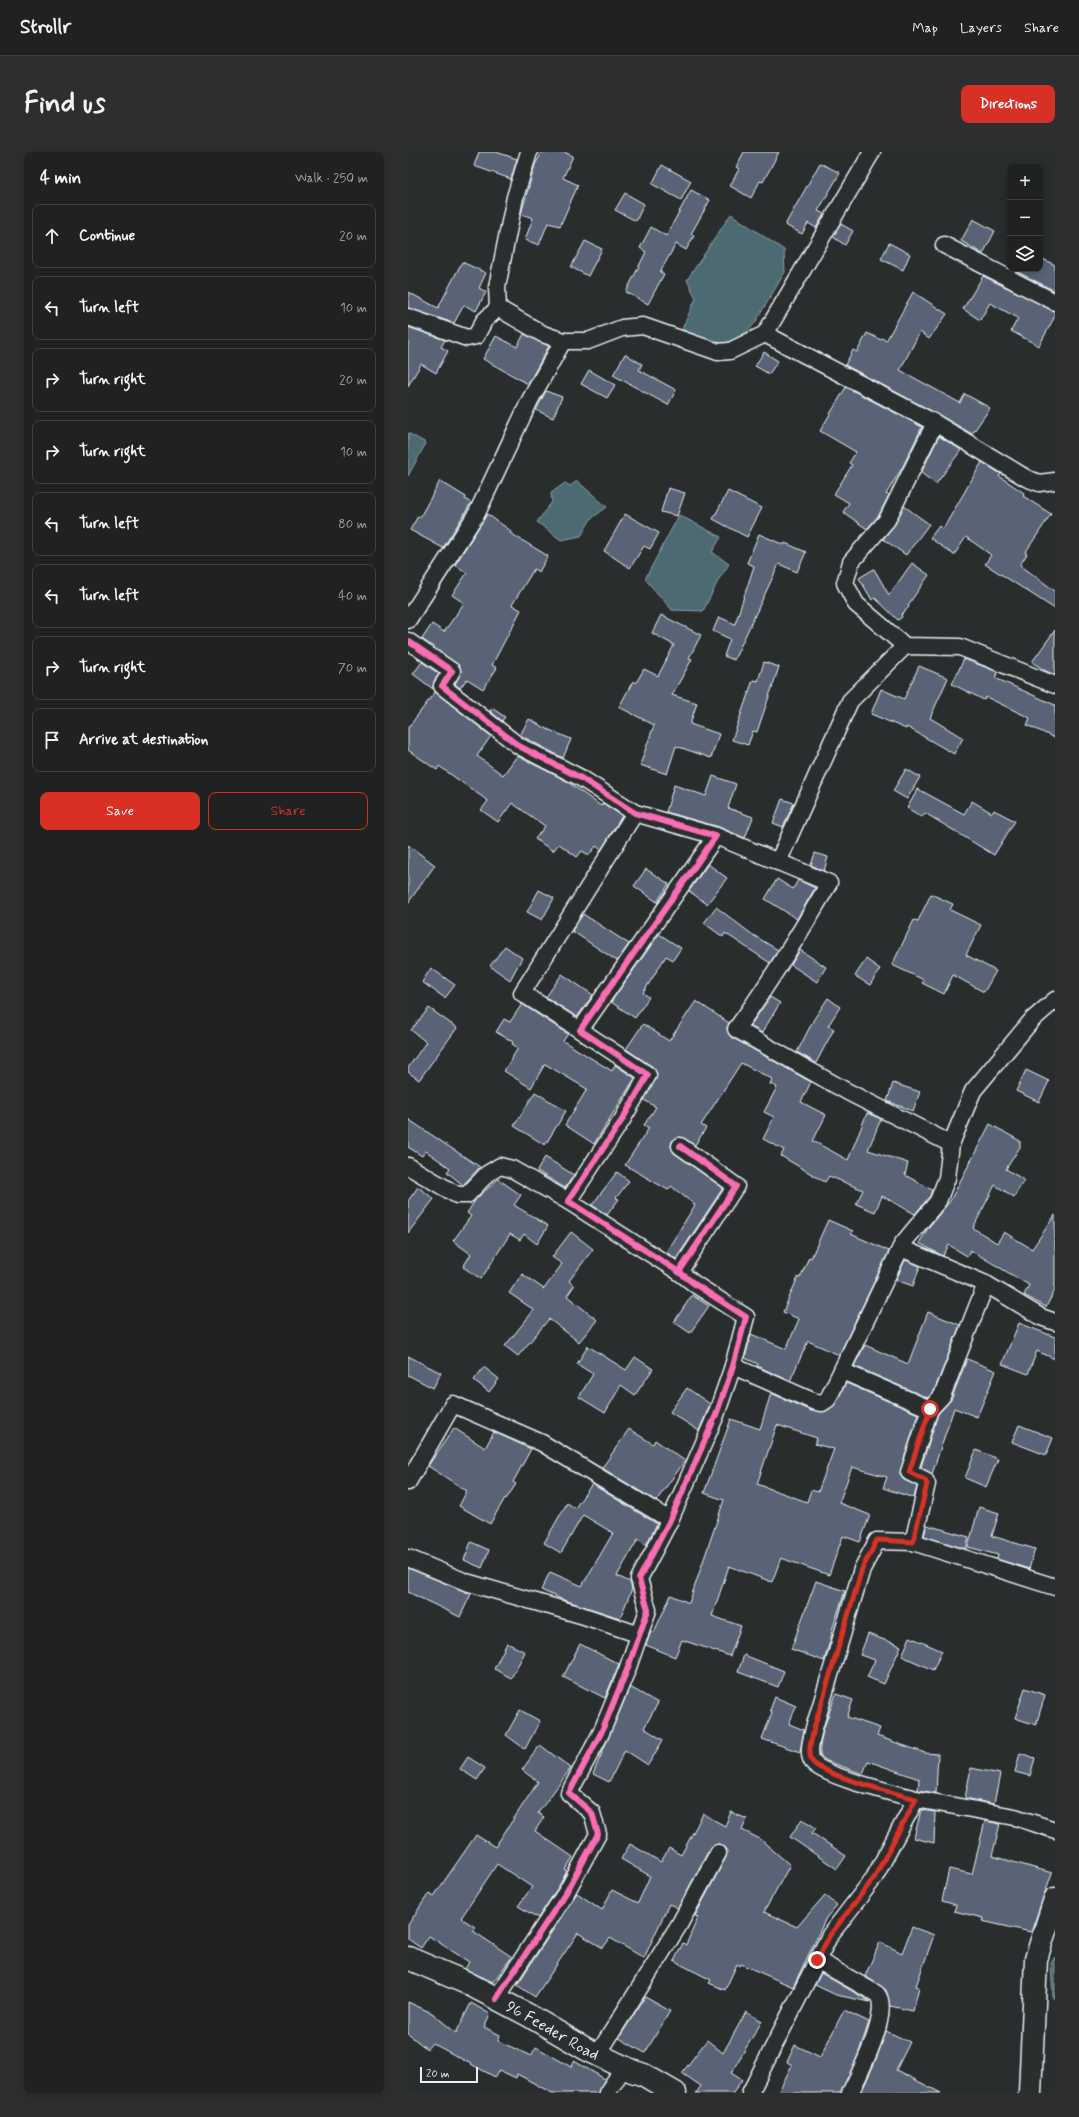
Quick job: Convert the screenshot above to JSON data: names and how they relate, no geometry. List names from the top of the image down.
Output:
{
  "streets": {
    "main road": ["96 Feeder Road"]
  },
  "scale_bar": "20 m",
  "page": {
    "header": "Strollr",
    "nav": ["Map", "Layers", "Share"],
    "buttons": [
      "Directions",
      ["Save", "Share"]
    ],
    "title": "Find us",
    "heading": ["4 min", "Walk · 250 m"],
    "map_buttons": ["+", "−"],
    "list": [
      ["Continue", "20 m"],
      ["Turn left", "10 m"],
      ["Turn right", "20 m"],
      ["Turn right", "10 m"],
      ["Turn left", "80 m"],
      ["Turn left", "40 m"],
      ["Turn right", "70 m"],
      "Arrive at destination"
    ],
    "scale": "20 m"
  }
}
